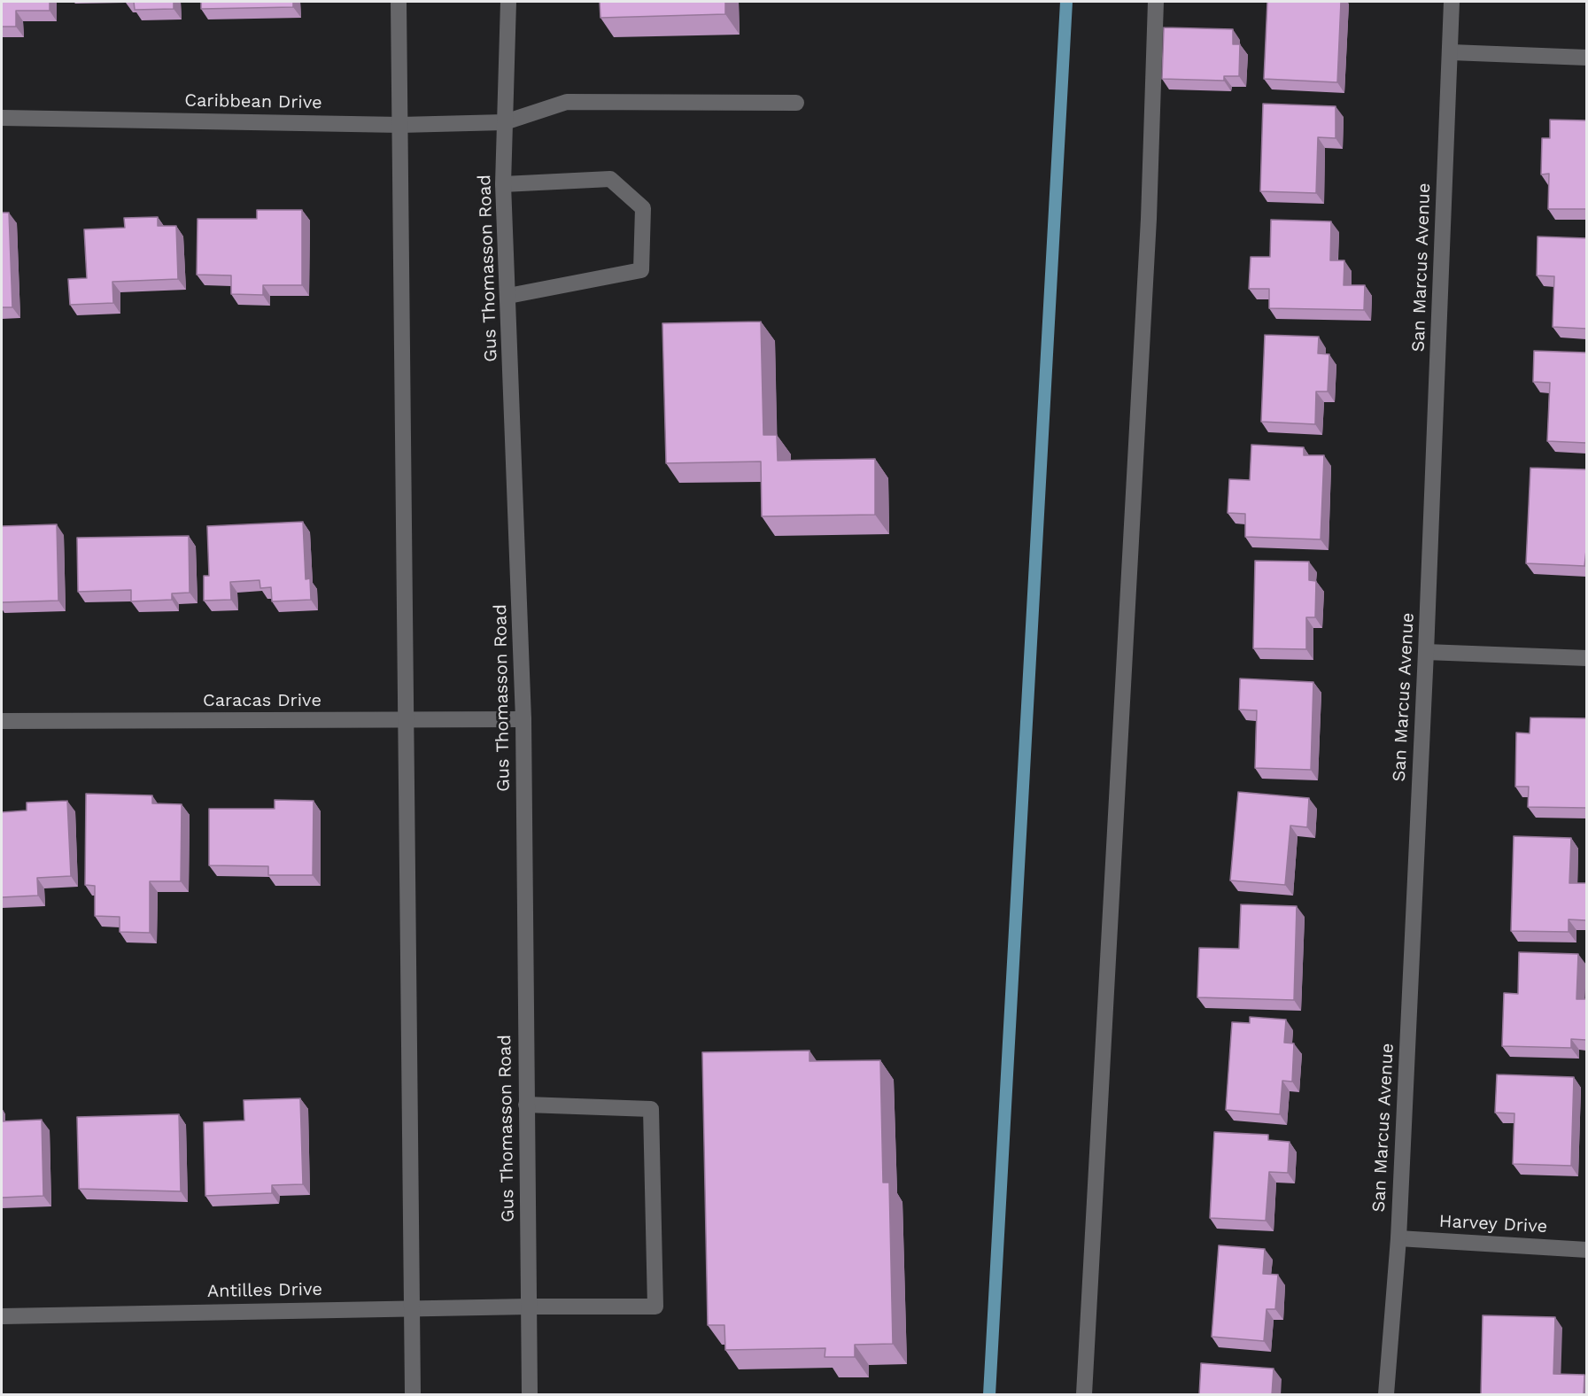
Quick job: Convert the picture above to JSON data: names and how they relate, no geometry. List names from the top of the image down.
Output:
{
  "streets": {
    "street": [
      "Caribbean Drive",
      "San Marcus Avenue",
      "Gus Thomasson Road",
      "Caracas Drive",
      "Harvey Drive",
      "Antilles Drive"
    ]
  },
  "crossings": [
    ["Caribbean Drive", "Gus Thomasson Road"],
    ["San Marcus Avenue", "Harvey Drive"],
    ["Gus Thomasson Road", "Caracas Drive"],
    ["Gus Thomasson Road", "Antilles Drive"]
  ]
}
